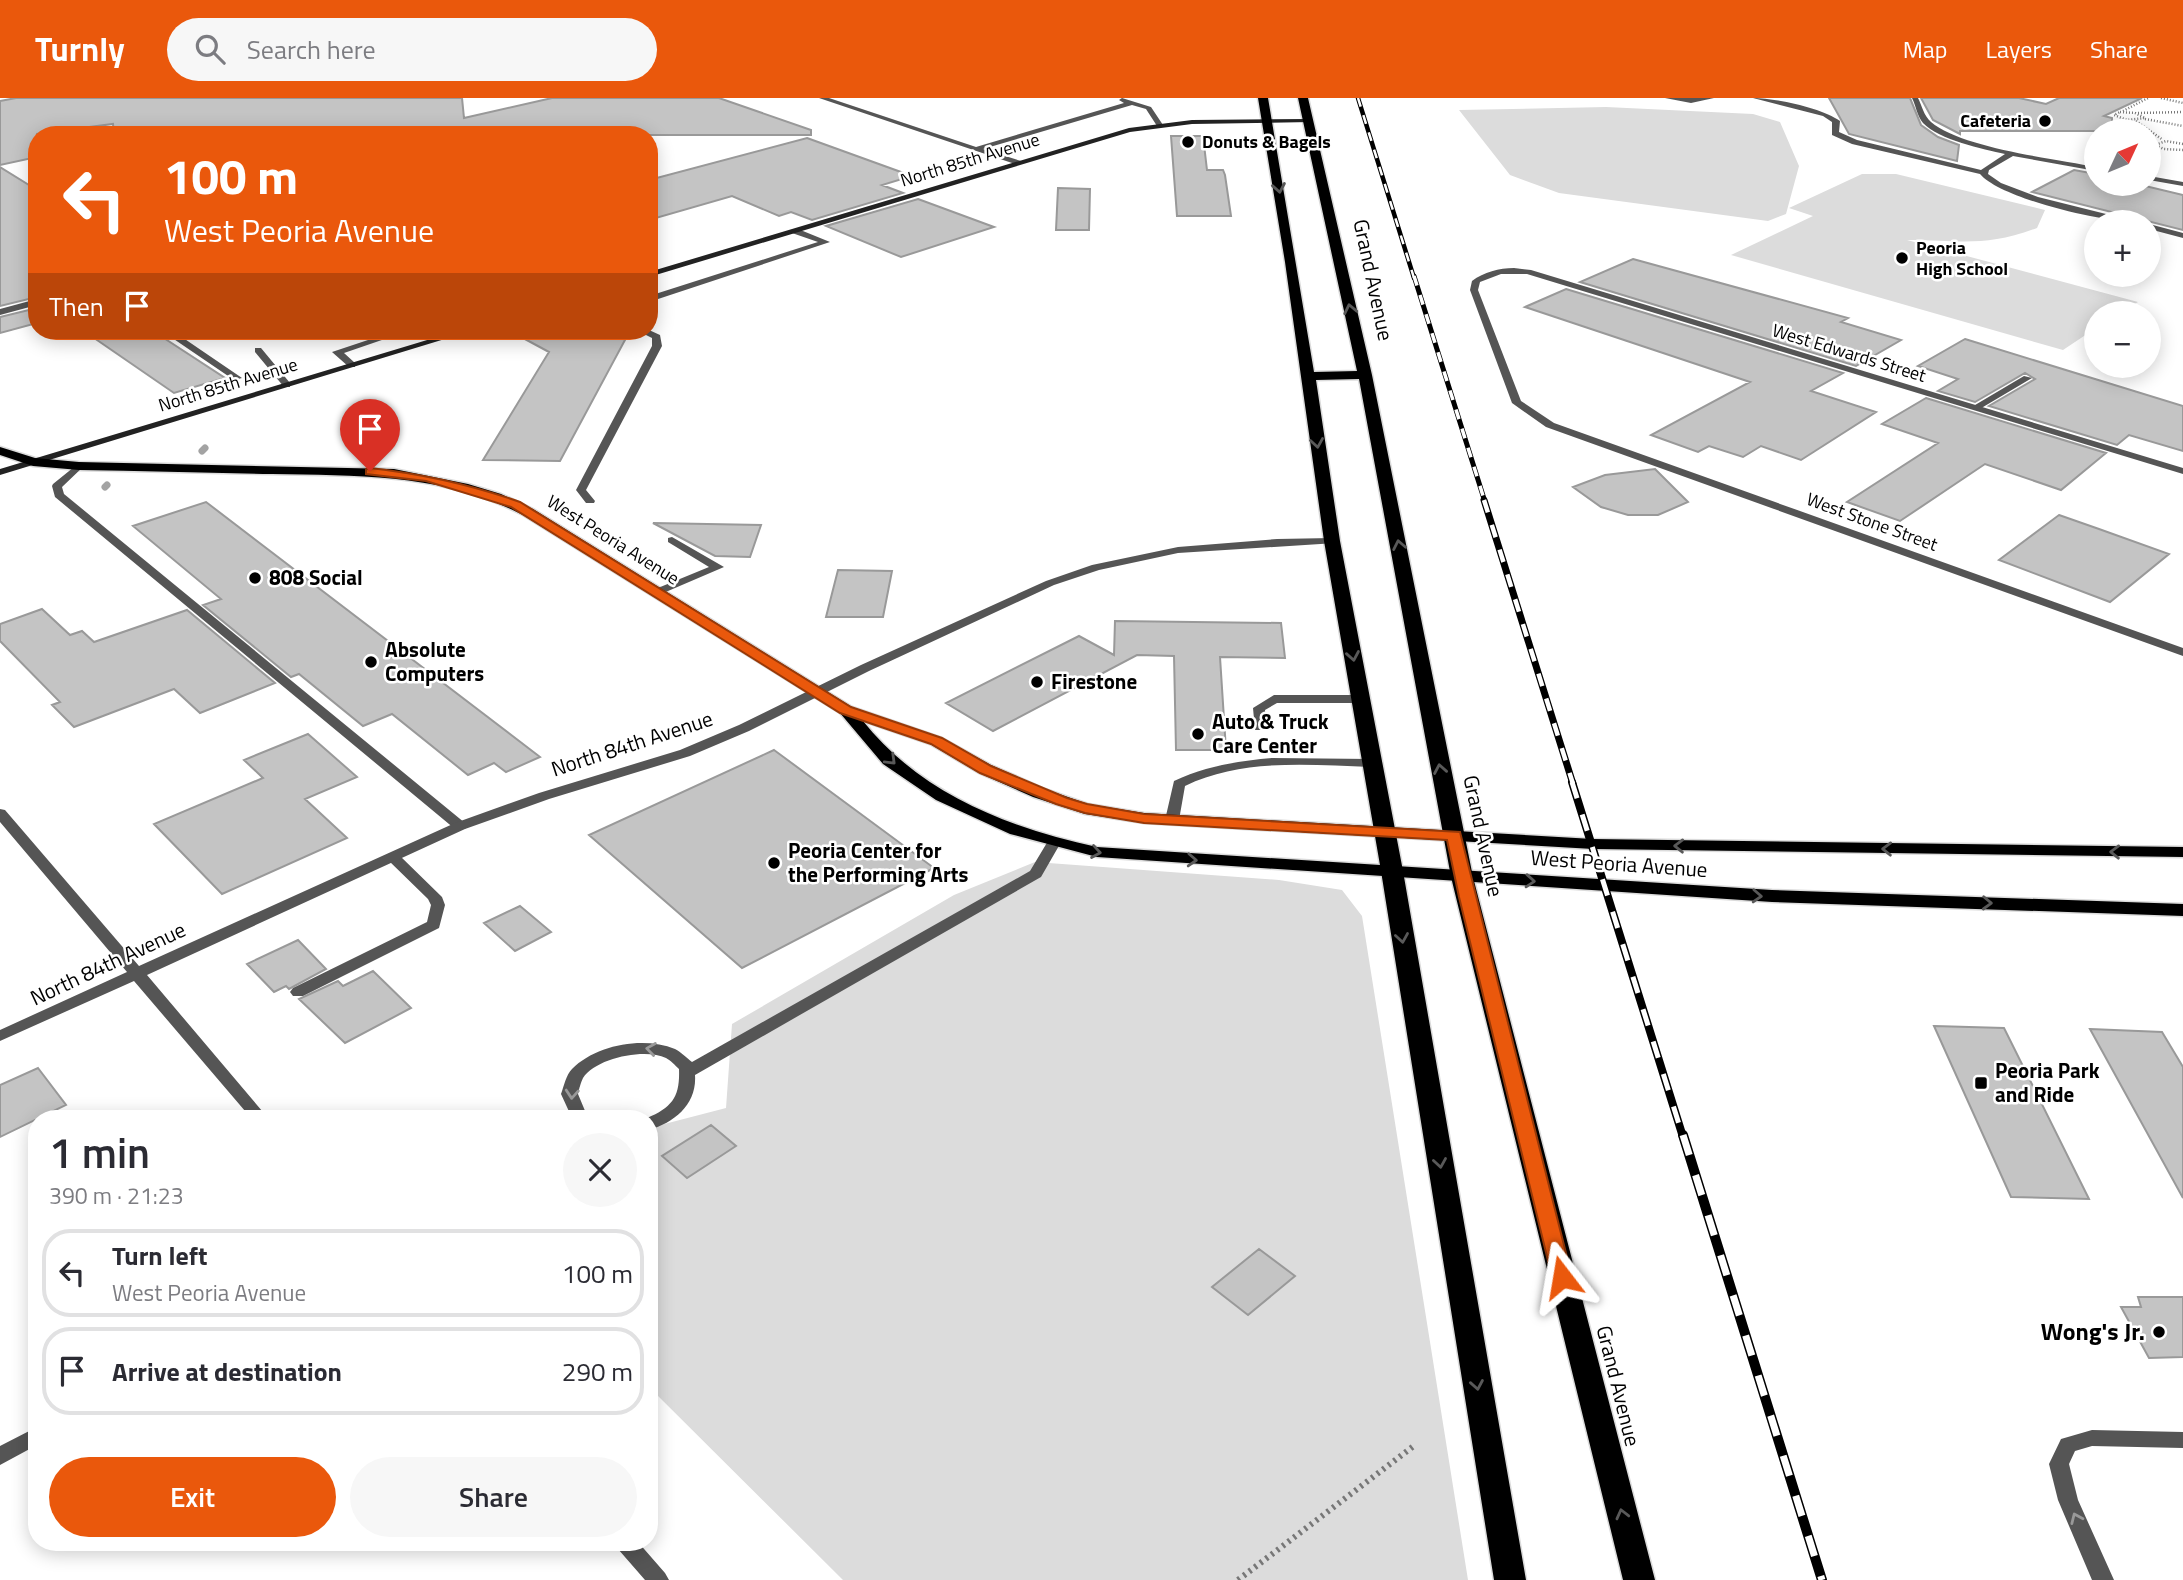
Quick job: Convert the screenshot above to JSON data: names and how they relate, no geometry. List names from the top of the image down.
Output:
{
  "streets": {
    "highway": ["Grand Avenue"],
    "main road": ["West Peoria Avenue"],
    "street": [
      "North 85th Avenue",
      "West Edwards Street",
      "West Stone Street",
      "North 84th Avenue"
    ]
  },
  "crossings": [
    ["North 85th Avenue", "Grand Avenue"],
    ["North 85th Avenue", "West Peoria Avenue"],
    ["Grand Avenue", "West Peoria Avenue"],
    ["West Edwards Street", "West Stone Street"],
    ["West Peoria Avenue", "North 84th Avenue"]
  ],
  "places": {
    "other": [
      "Cafeteria",
      "Donuts & Bagels",
      "Peoria High School",
      "808 Social",
      "Absolute Computers",
      "Firestone",
      "Auto & Truck Care Center",
      "Peoria Center for the Performing Arts",
      "Wong's Jr."
    ],
    "transit": ["Peoria Park and Ride"]
  },
  "north": "top right",
  "page": {
    "header": "Turnly",
    "search": "Search here",
    "nav": ["Map", "Layers", "Share"],
    "map_buttons": ["+", "−"],
    "turn": ["100 m", "West Peoria Avenue"],
    "then": "Then",
    "heading": ["1 min", "390 m · 21:23"],
    "list": [
      {
        "name": "Turn left",
        "note": "West Peoria Avenue",
        "value": "100 m"
      },
      {
        "name": "Arrive at destination",
        "value": "290 m"
      }
    ],
    "buttons": ["Exit", "Share"]
  }
}
